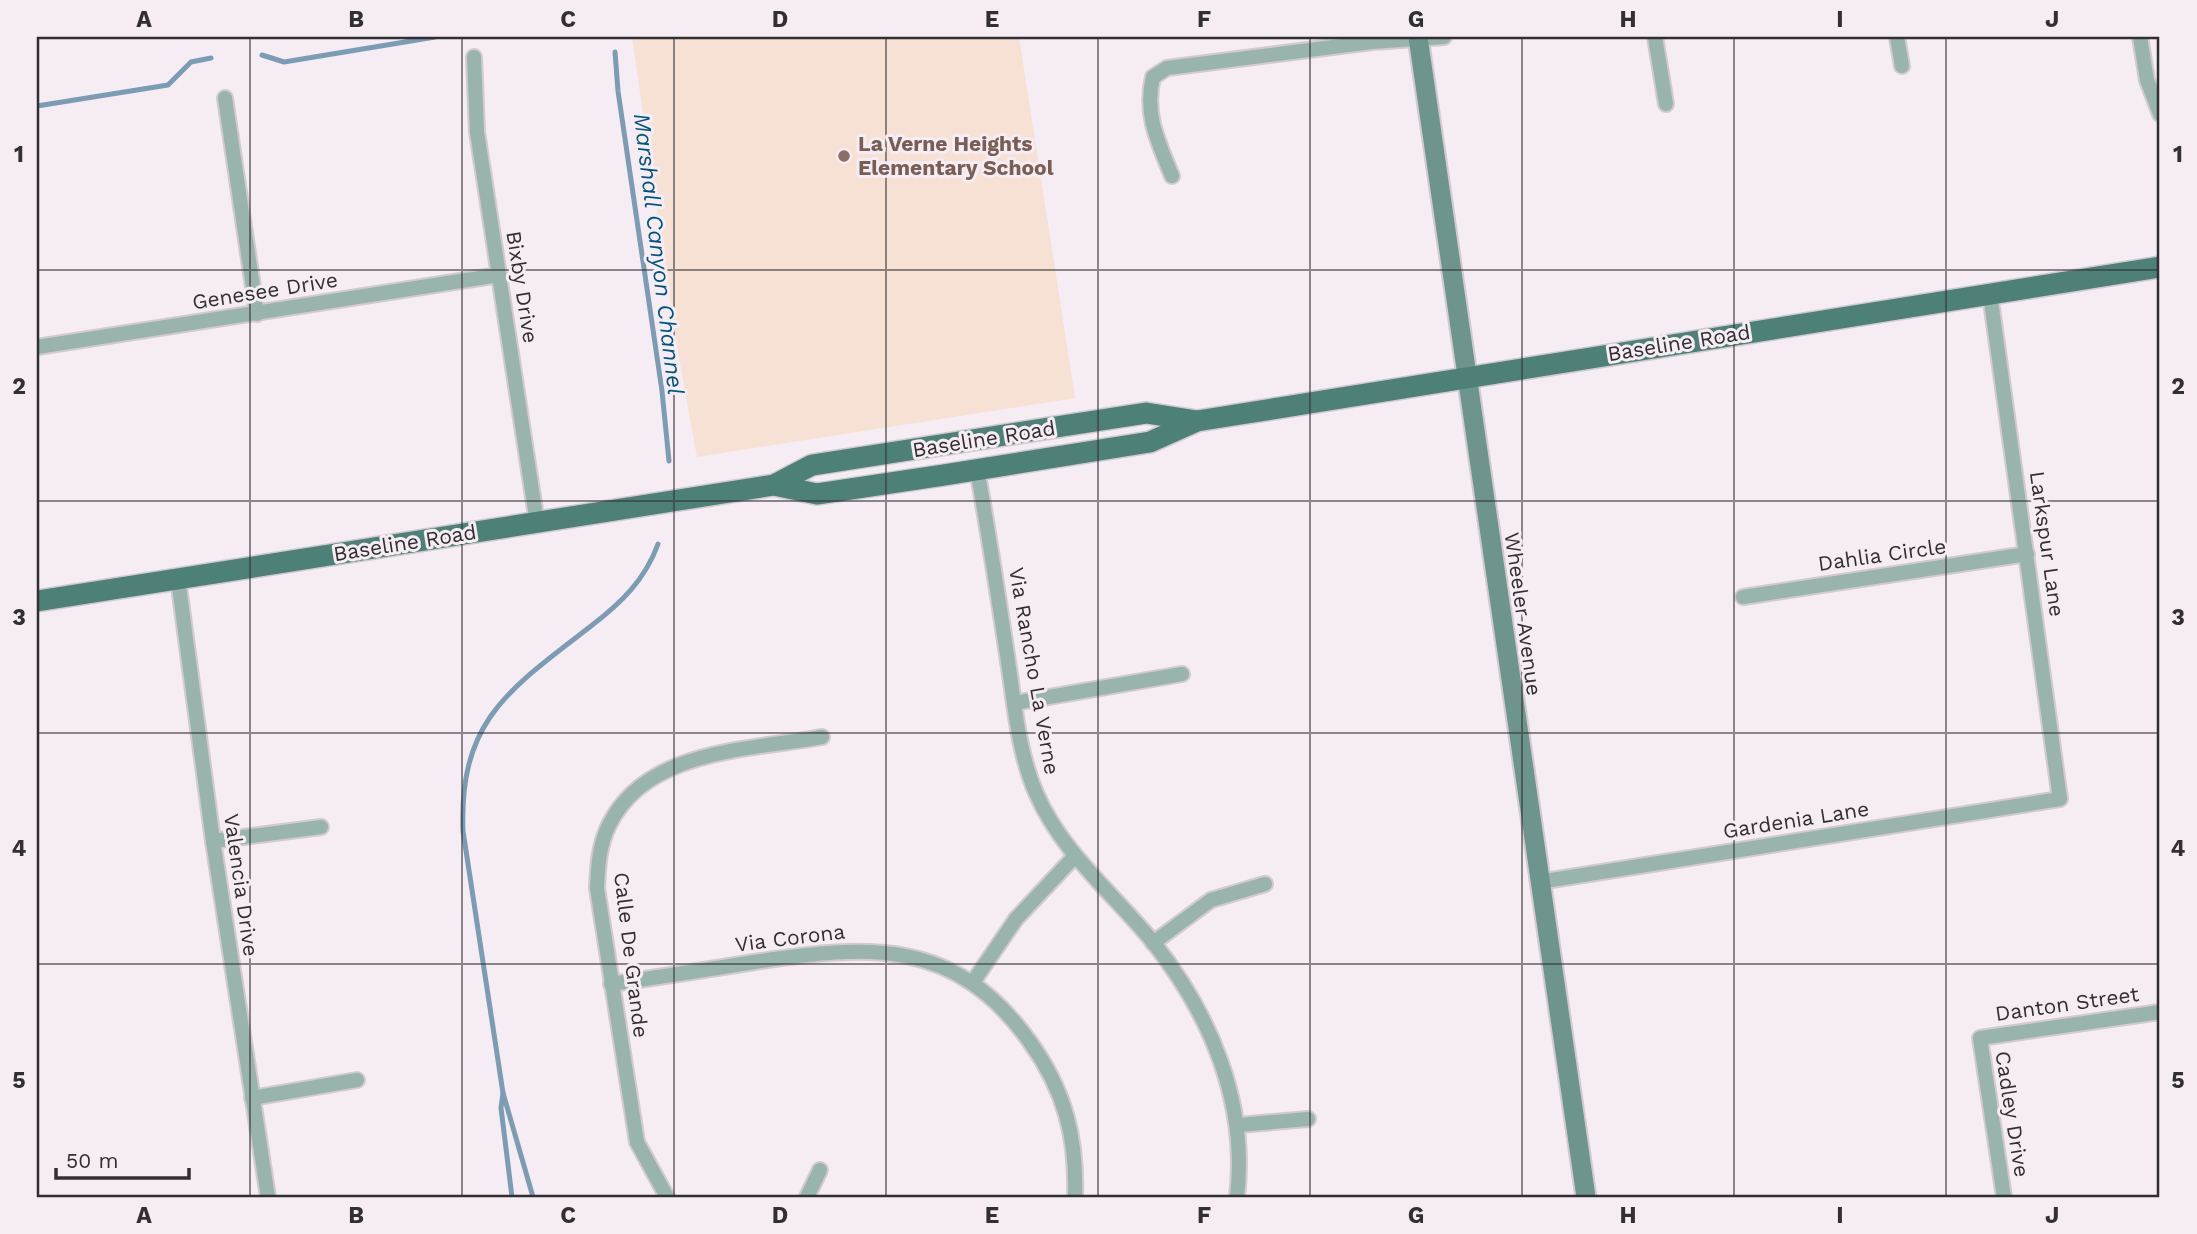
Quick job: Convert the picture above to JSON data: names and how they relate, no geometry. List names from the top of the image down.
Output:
{
  "streets": {
    "main road": ["Baseline Road", "Wheeler Avenue"],
    "street": [
      "Bixby Drive",
      "Genesee Drive",
      "Larkspur Lane",
      "Dahlia Circle",
      "Via Rancho La Verne",
      "Gardenia Lane",
      "Valencia Drive",
      "Via Corona",
      "Calle De Grande",
      "Danton Street",
      "Cadley Drive"
    ]
  },
  "crossings": [
    ["Bixby Drive", "Genesee Drive"],
    ["Bixby Drive", "Baseline Road"],
    ["Baseline Road", "Larkspur Lane"],
    ["Baseline Road", "Wheeler Avenue"],
    ["Baseline Road", "Via Rancho La Verne"],
    ["Baseline Road", "Valencia Drive"],
    ["Larkspur Lane", "Dahlia Circle"],
    ["Larkspur Lane", "Gardenia Lane"],
    ["Wheeler Avenue", "Gardenia Lane"],
    ["Via Corona", "Calle De Grande"],
    ["Danton Street", "Cadley Drive"]
  ],
  "water": ["Marshall Canyon Channel"],
  "places": ["La Verne Heights Elementary School"],
  "scale_bar": "50 m",
  "grid": {
    "columns": [
      "A",
      "B",
      "C",
      "D",
      "E",
      "F",
      "G",
      "H",
      "I",
      "J"
    ],
    "rows": [
      "1",
      "2",
      "3",
      "4",
      "5"
    ]
  }
}
